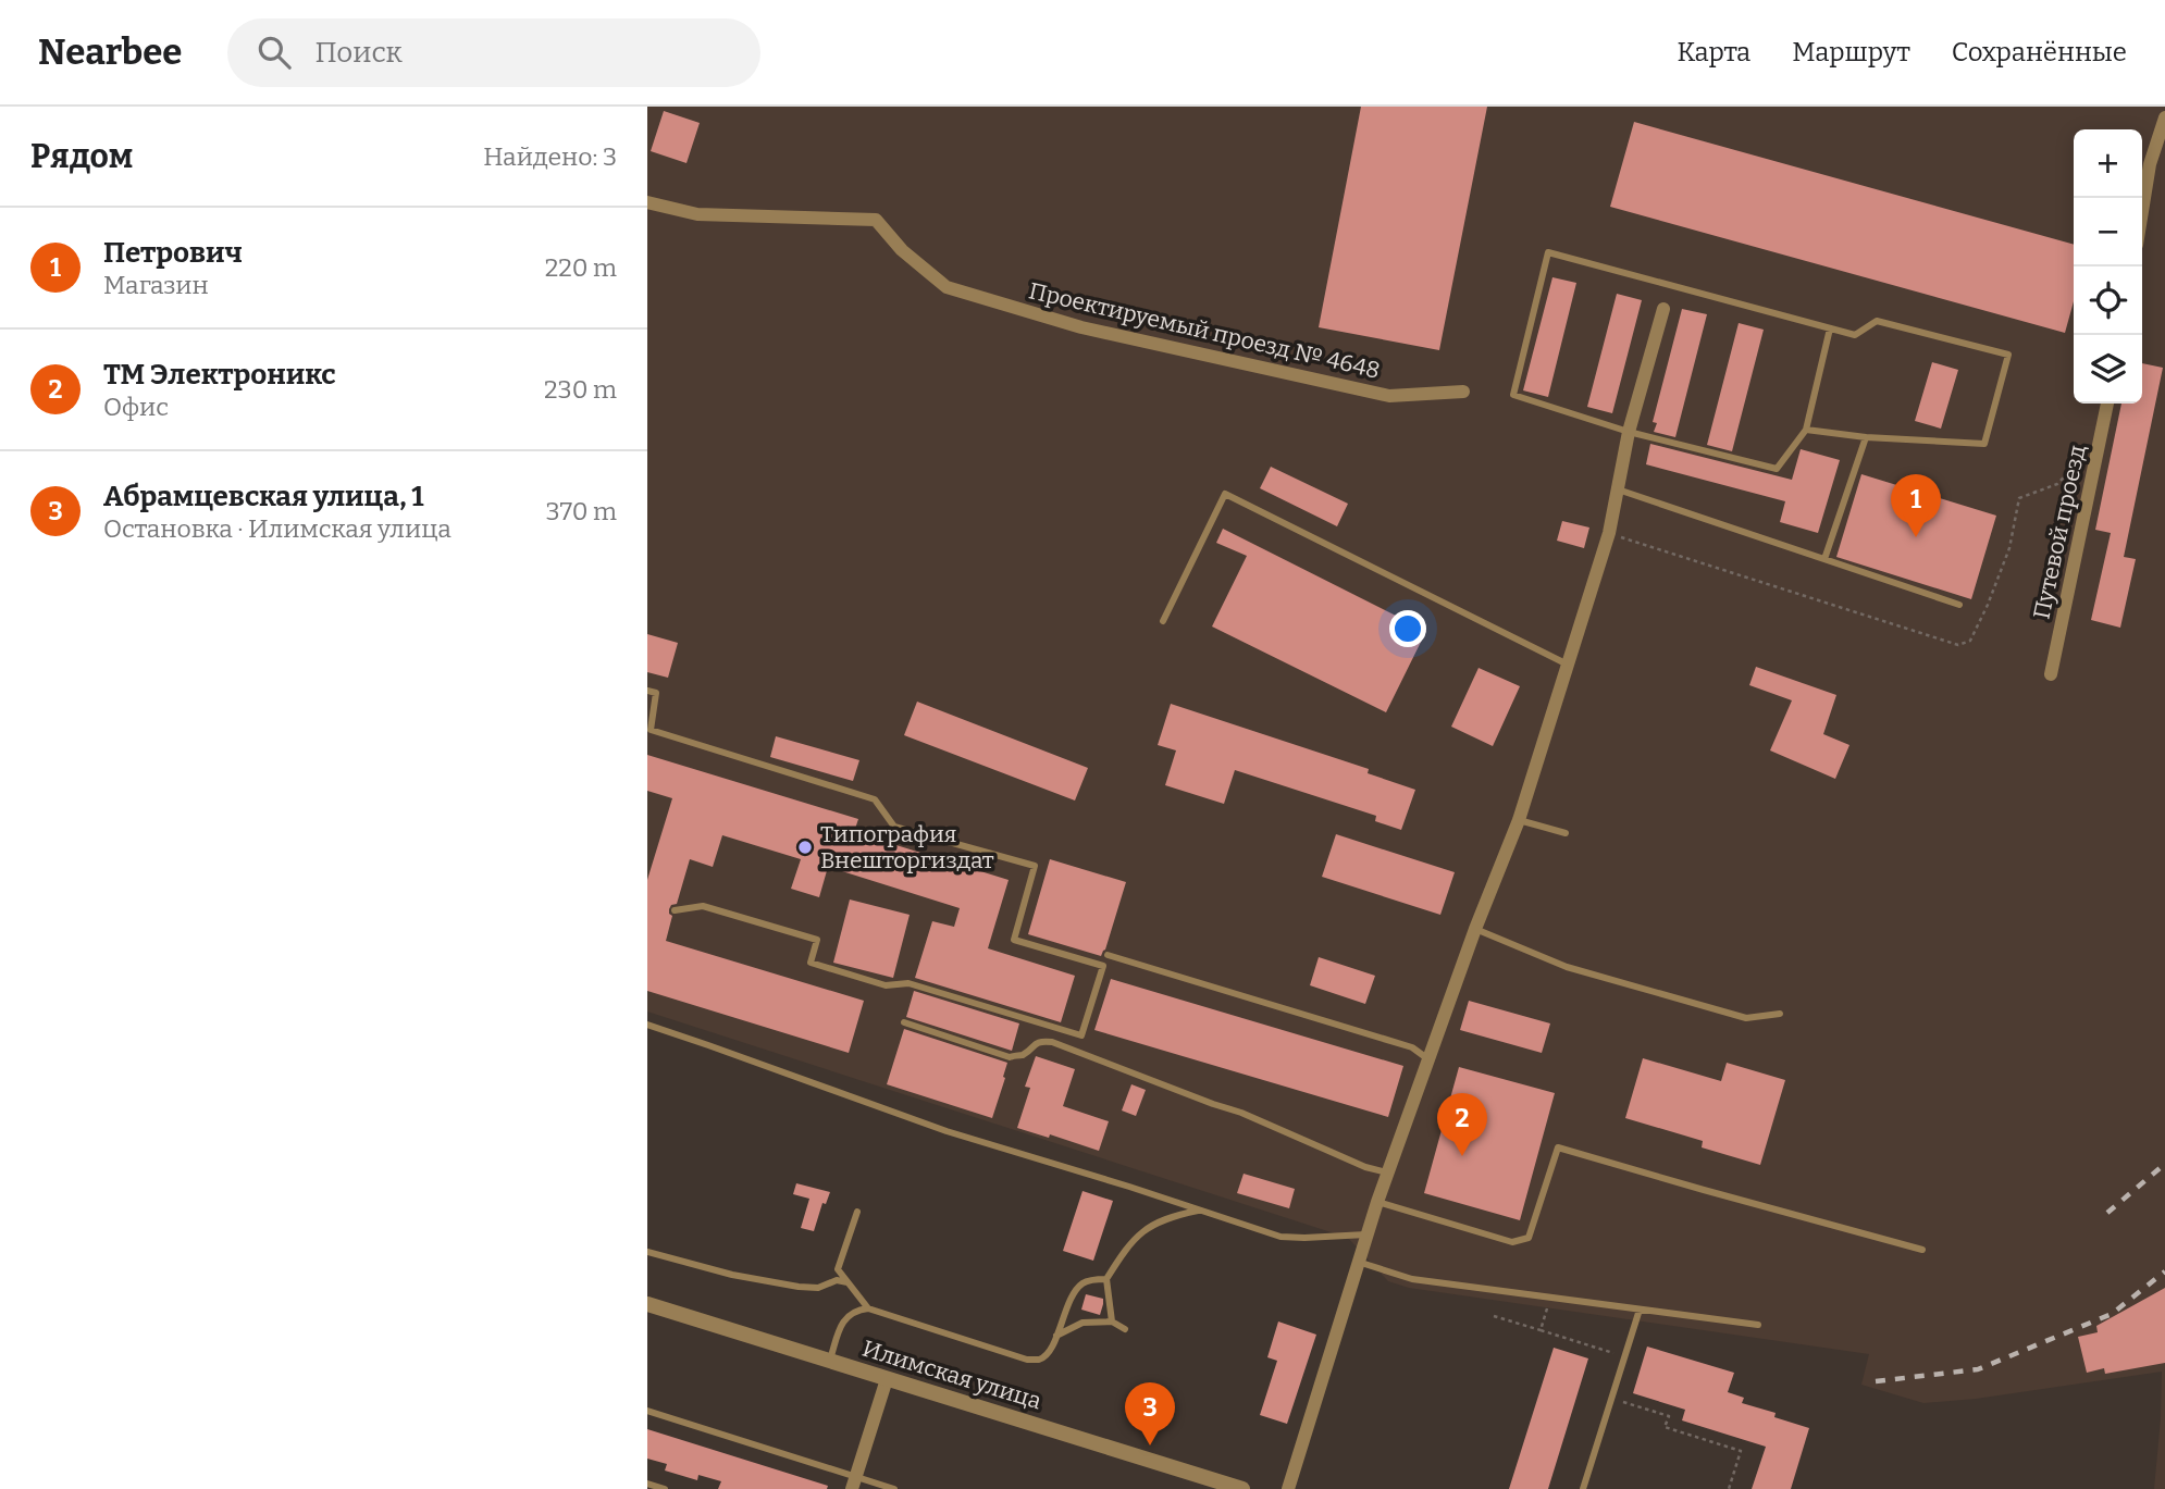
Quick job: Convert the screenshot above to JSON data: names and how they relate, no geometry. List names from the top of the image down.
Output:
{
  "streets": {
    "street": ["Проектируемый проезд № 4648", "Путевой проезд", "Илимская улица"]
  },
  "places": ["Типография Внешторгиздат"],
  "page": {
    "header": "Nearbee",
    "search": "Поиск",
    "nav": ["Карта", "Маршрут", "Сохранённые"],
    "heading": ["Рядом", "Найдено: 3"],
    "map_buttons": ["+", "−"],
    "list": [
      {
        "mark": "1",
        "name": "Петрович",
        "note": "Магазин",
        "value": "220 m"
      },
      {
        "mark": "2",
        "name": "ТМ Электроникс",
        "note": "Офис",
        "value": "230 m"
      },
      {
        "mark": "3",
        "name": "Абрамцевская улица, 1",
        "note": "Остановка · Илимская улица",
        "value": "370 m"
      }
    ],
    "pins": ["1", "2", "3"]
  }
}
